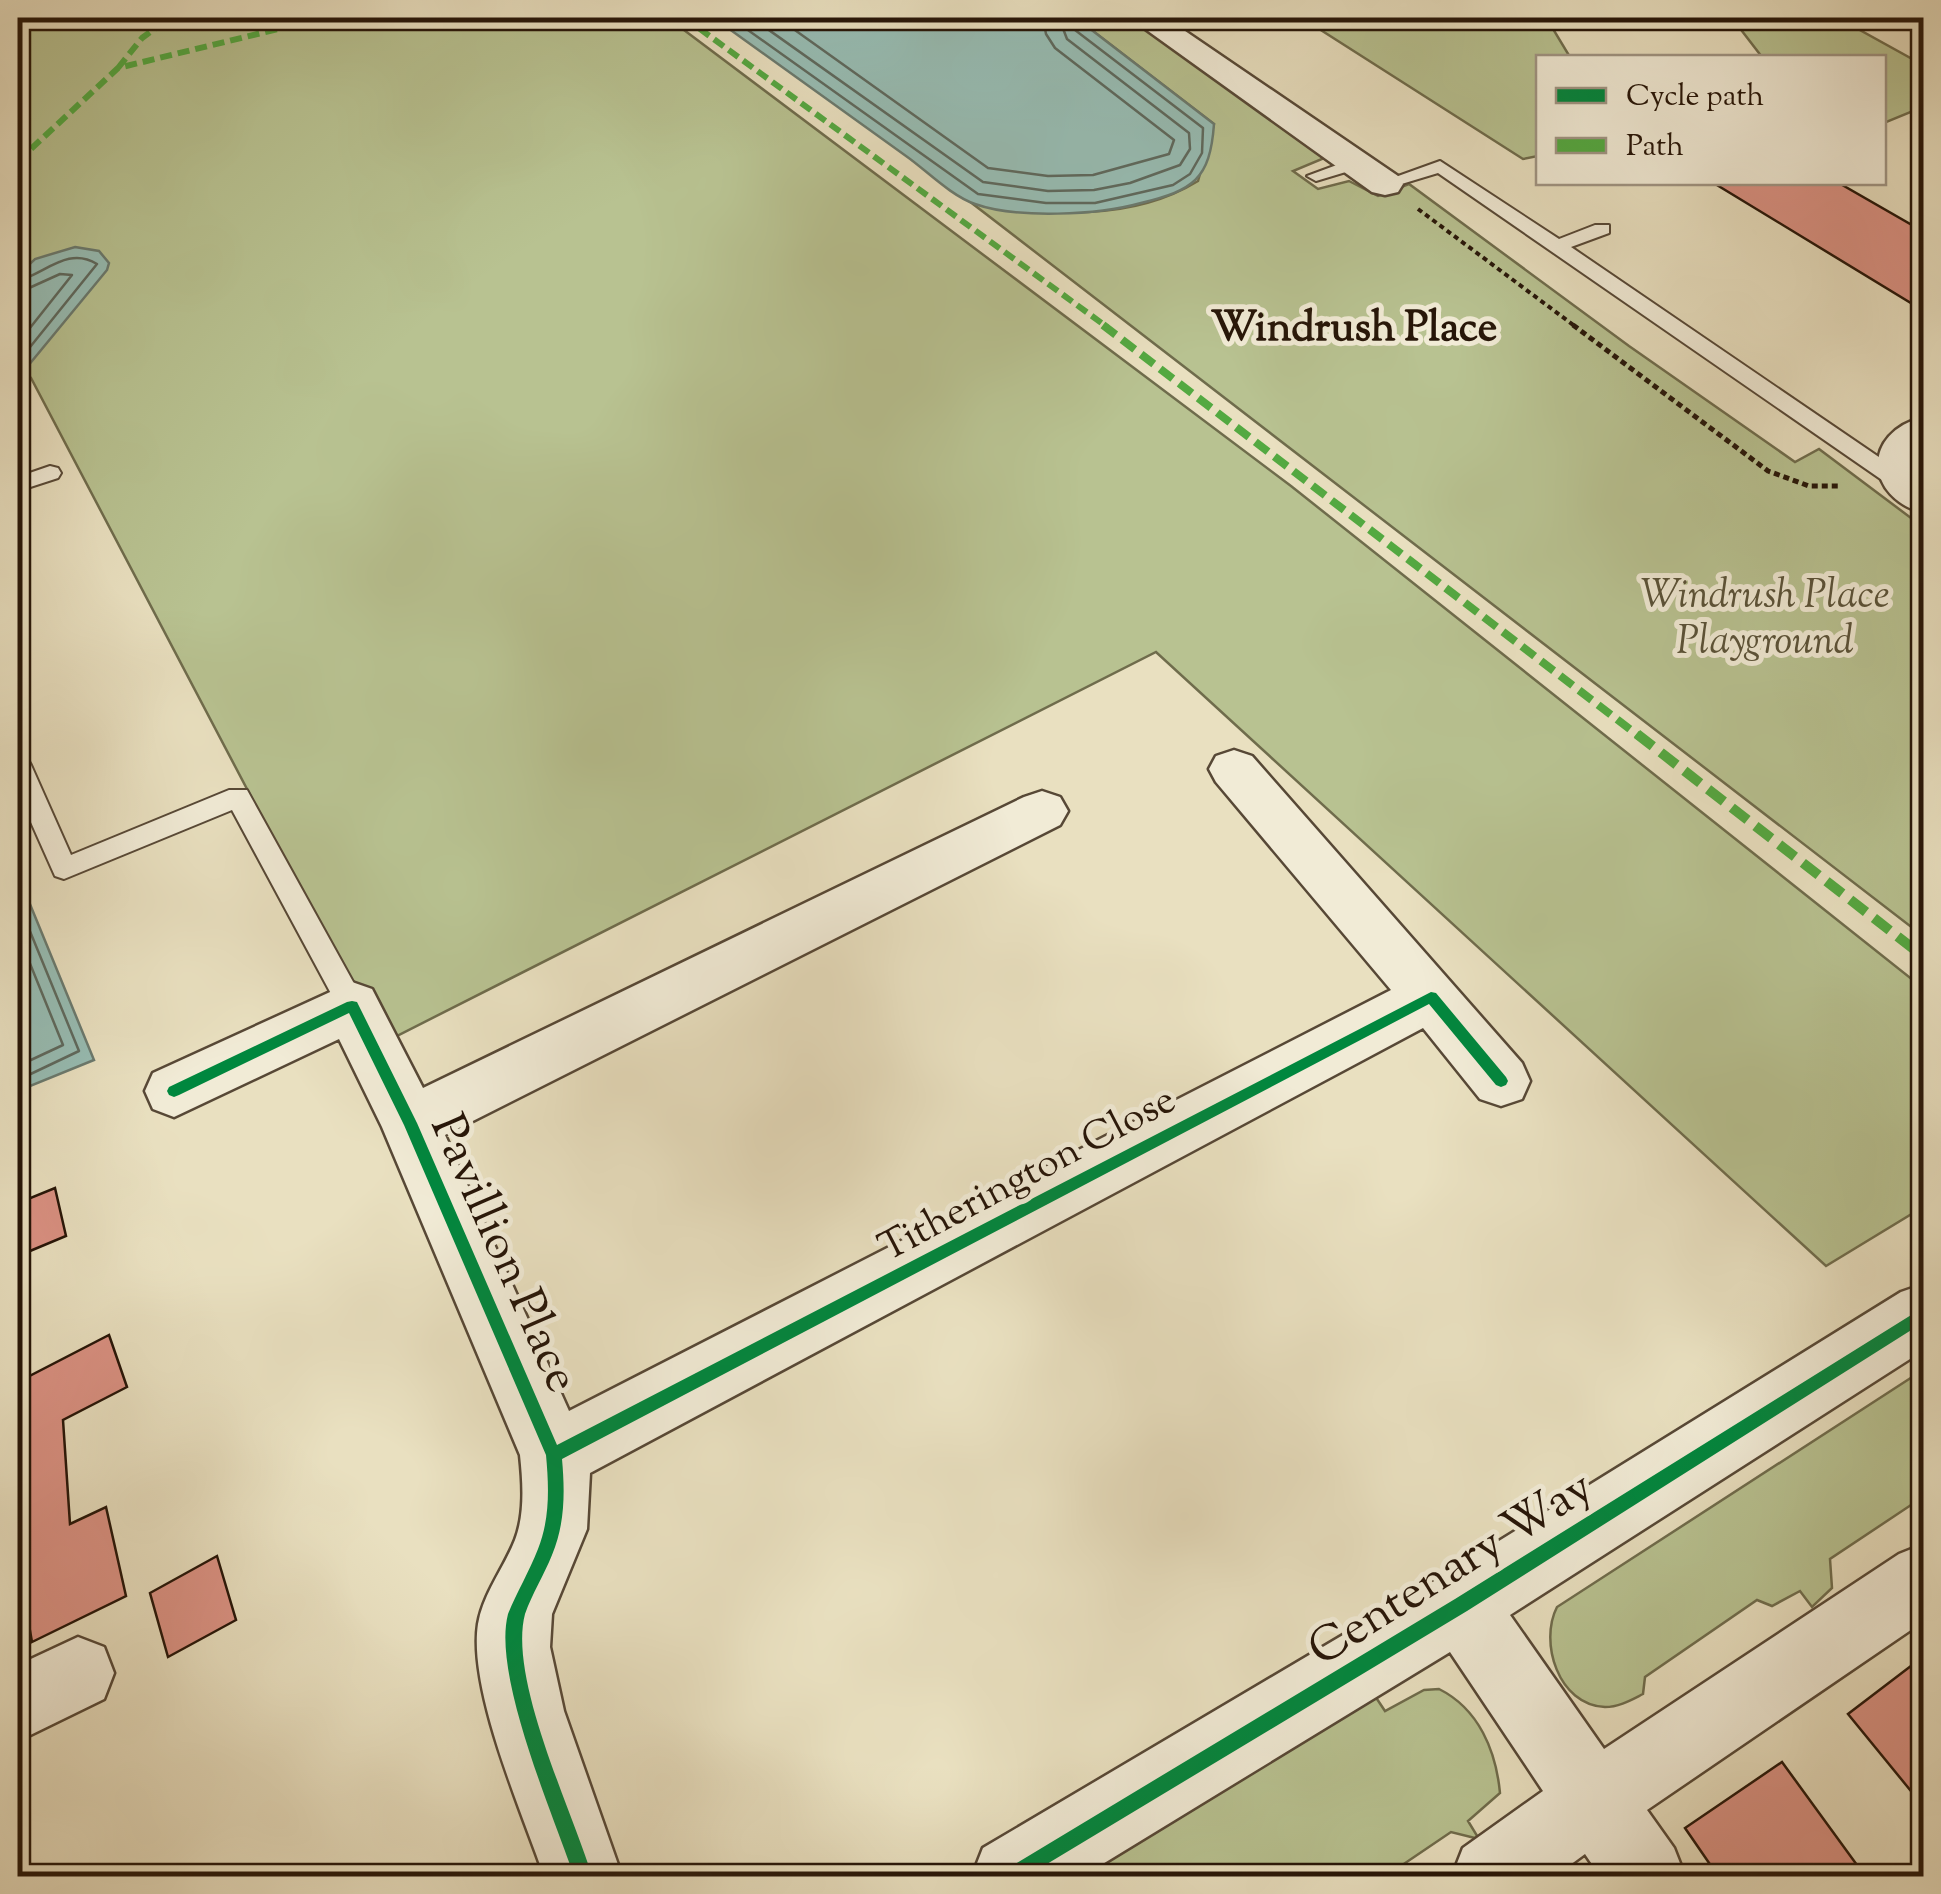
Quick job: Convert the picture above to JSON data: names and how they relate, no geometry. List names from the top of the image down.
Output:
{
  "streets": {
    "street": ["Titherington Close", "Pavillion Place", "Centenary Way"]
  },
  "crossings": [
    ["Titherington Close", "Pavillion Place"]
  ],
  "districts": ["Windrush Place"],
  "parks": ["Windrush Place Playground"],
  "legend": ["Cycle path", "Path"]
}
